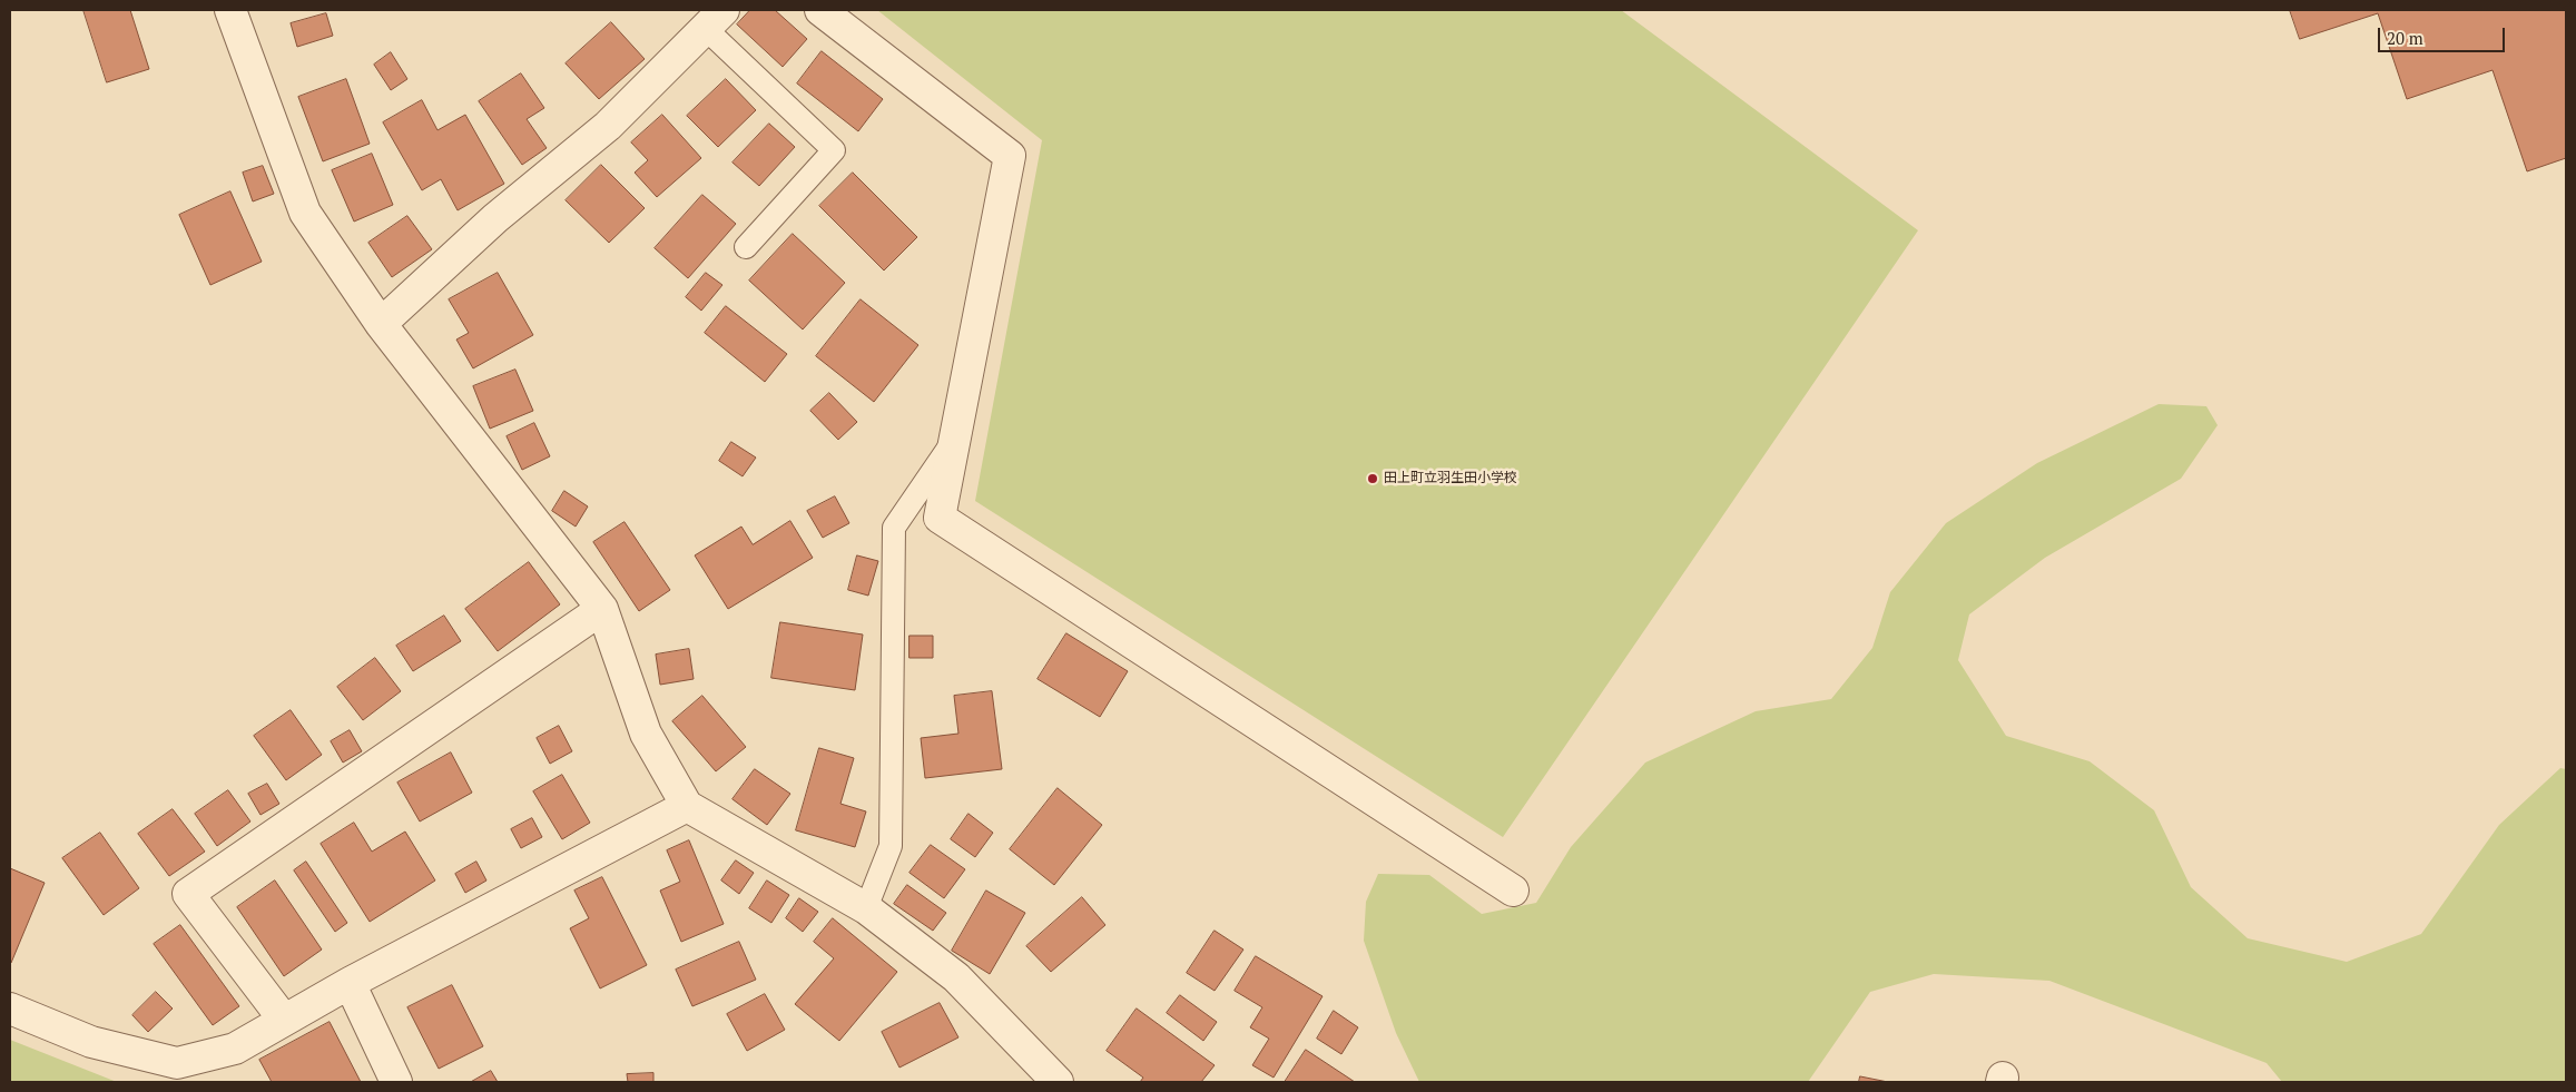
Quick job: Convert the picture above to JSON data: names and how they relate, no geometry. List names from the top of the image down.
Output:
{
  "places": ["田上町立羽生田小学校"],
  "scale_bar": "20 m"
}
